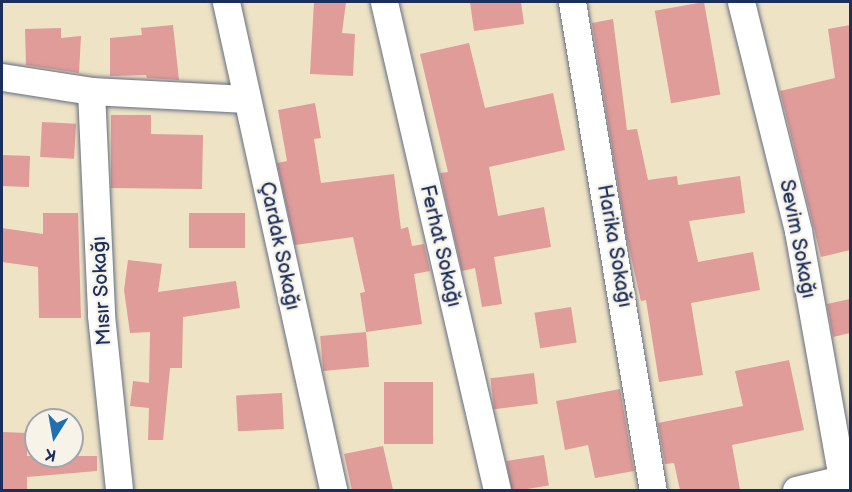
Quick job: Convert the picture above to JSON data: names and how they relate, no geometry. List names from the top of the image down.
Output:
{
  "streets": {
    "street": [
      "Sevim Sokağı",
      "Çardak Sokağı",
      "Ferhat Sokağı",
      "Harika Sokağı",
      "Mısır Sokağı"
    ]
  },
  "north": "bottom"
}
